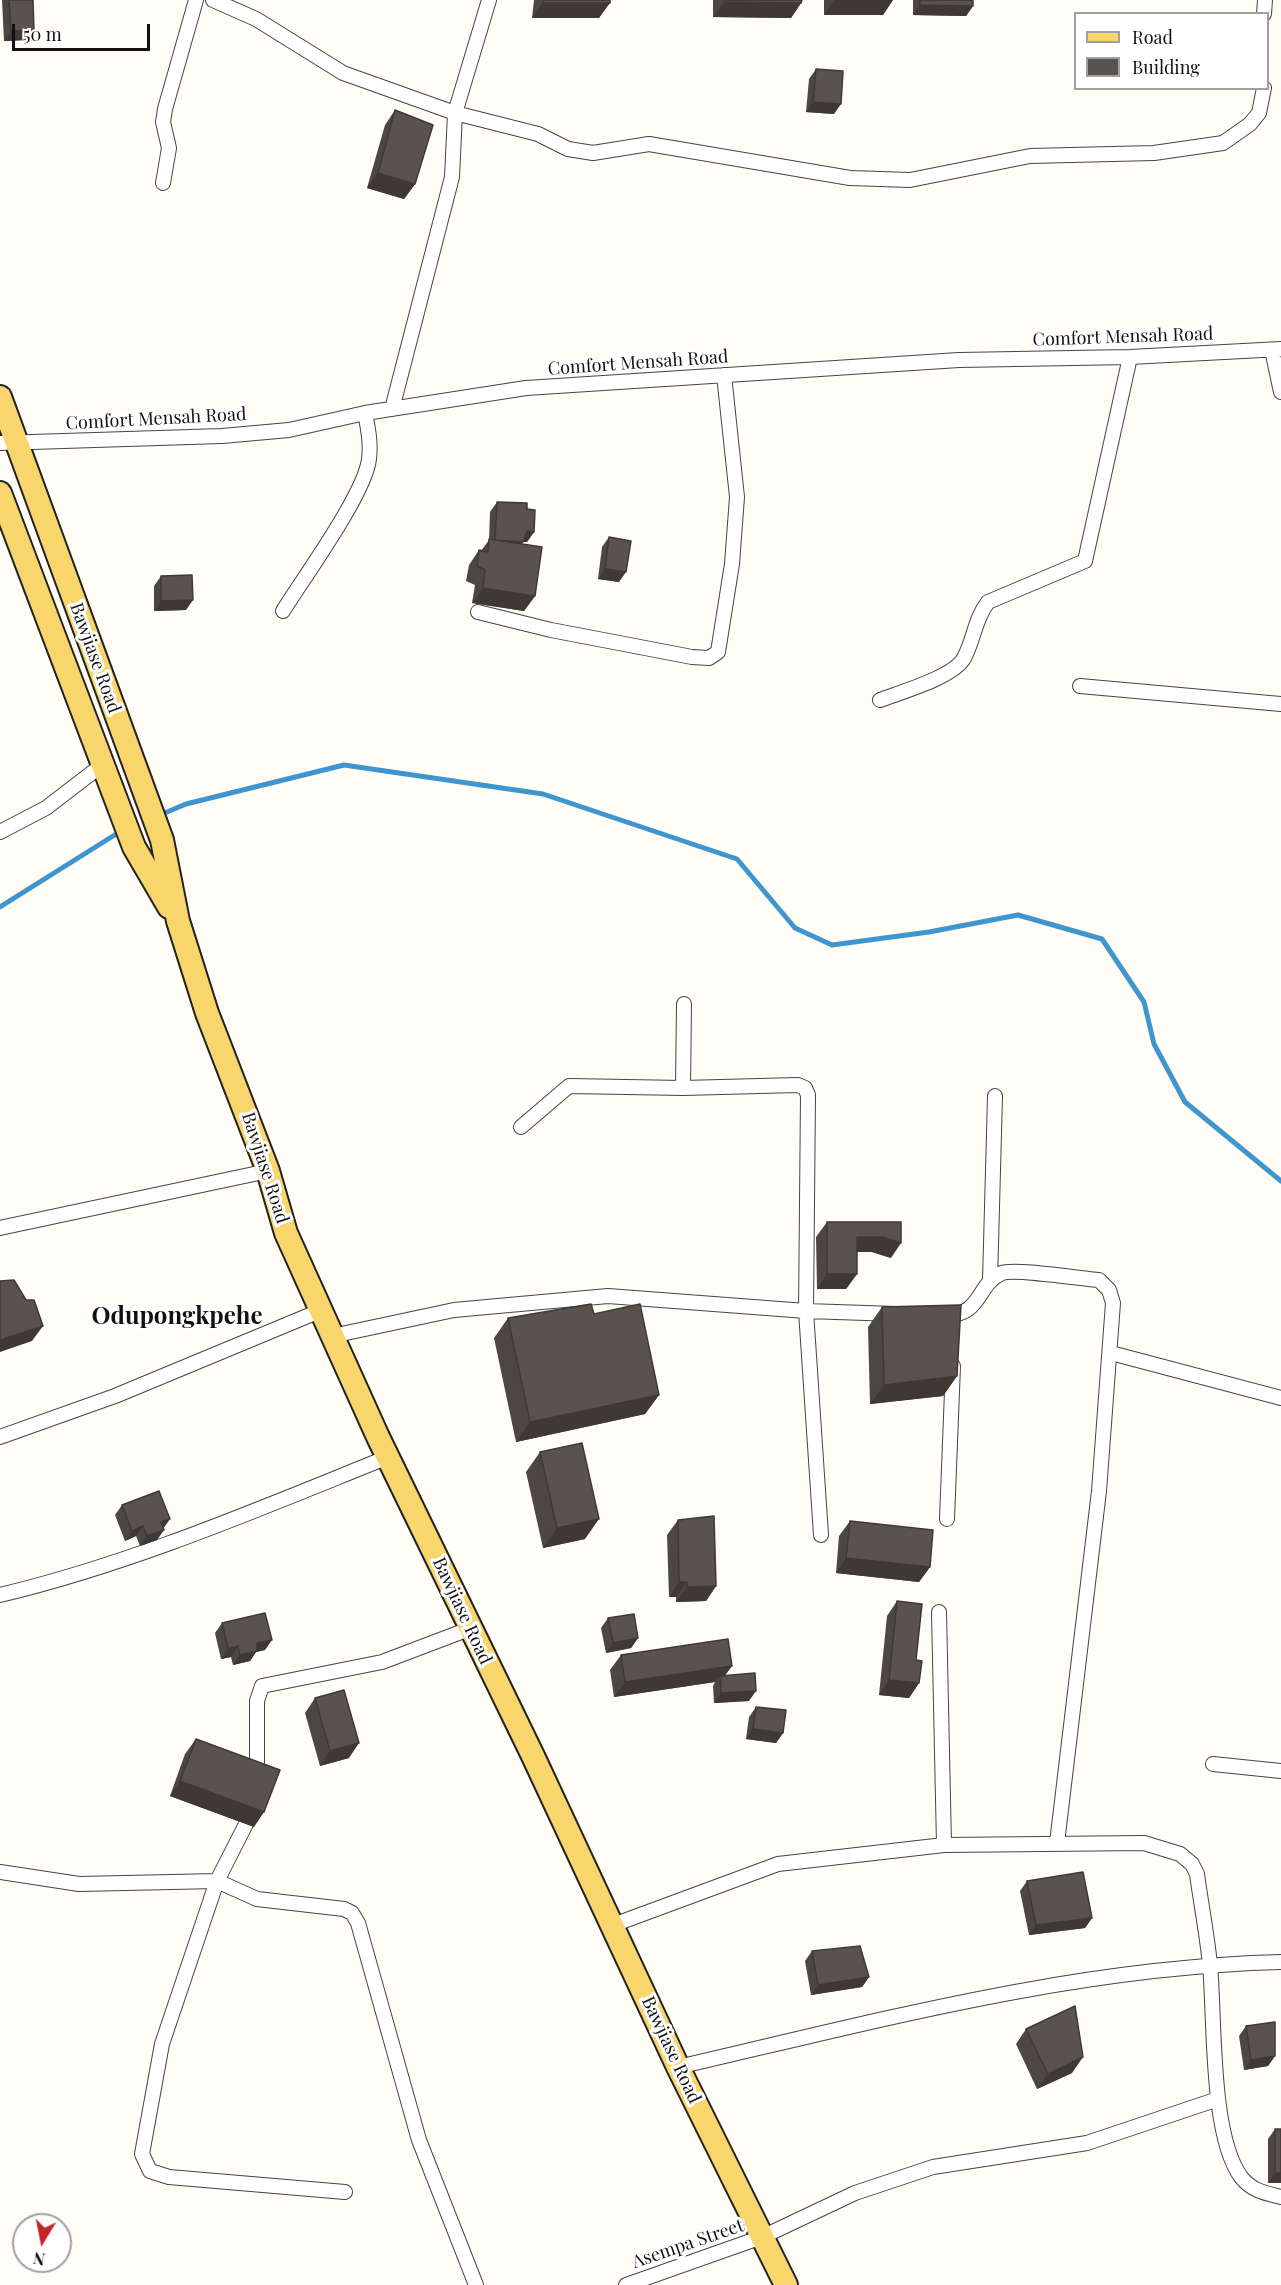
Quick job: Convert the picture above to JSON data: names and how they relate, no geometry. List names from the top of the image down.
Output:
{
  "streets": {
    "main road": ["Bawjiase Road"],
    "street": ["Comfort Mensah Road", "Asempa Street"]
  },
  "crossings": [
    ["Comfort Mensah Road", "Bawjiase Road"],
    ["Bawjiase Road", "Asempa Street"]
  ],
  "districts": ["Odupongkpehe"],
  "legend": ["Road", "Building"],
  "scale_bar": "50 m",
  "north": "bottom"
}
